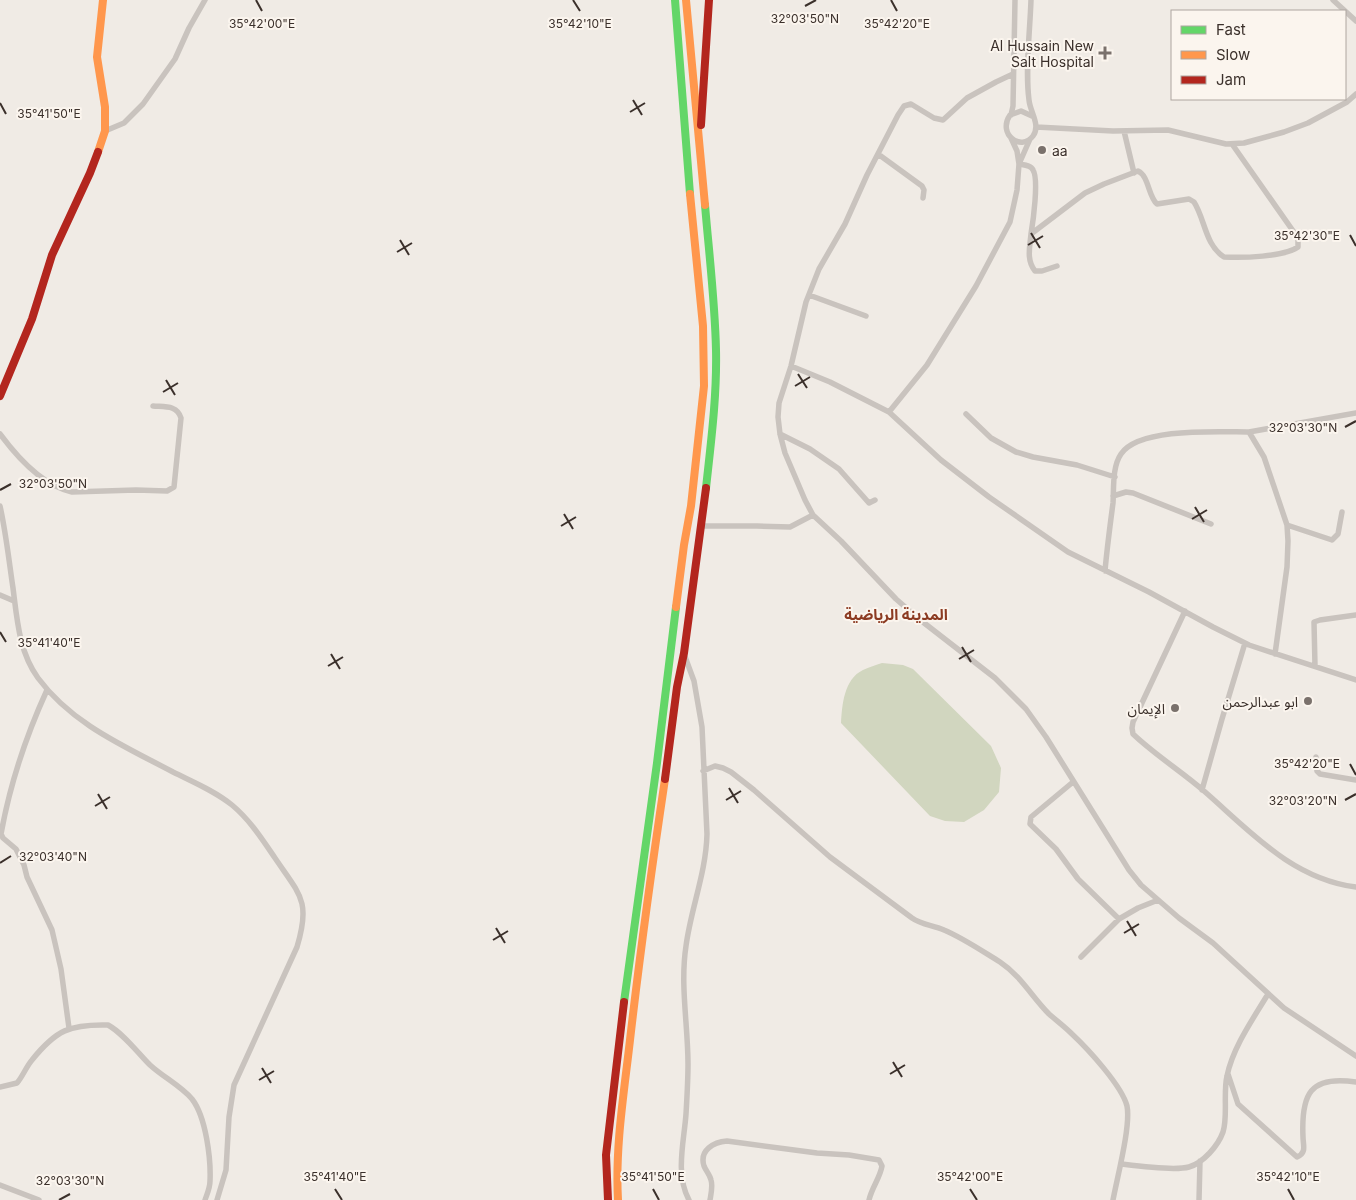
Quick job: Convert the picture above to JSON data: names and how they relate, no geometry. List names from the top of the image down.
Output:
{
  "districts": ["المدينة الرياضية"],
  "places": {
    "health": ["Al Hussain New Salt Hospital"],
    "other": ["aa", "ابو عبدالرحمن", "الإيمان"]
  },
  "legend": ["Fast", "Slow", "Jam"],
  "coordinates": [
    "32°03'50\"N",
    "35°42'00\"E",
    "35°42'10\"E",
    "35°42'20\"E",
    "35°41'50\"E",
    "35°42'30\"E",
    "32°03'30\"N",
    "35°41'40\"E",
    "32°03'20\"N",
    "32°03'40\"N"
  ]
}
